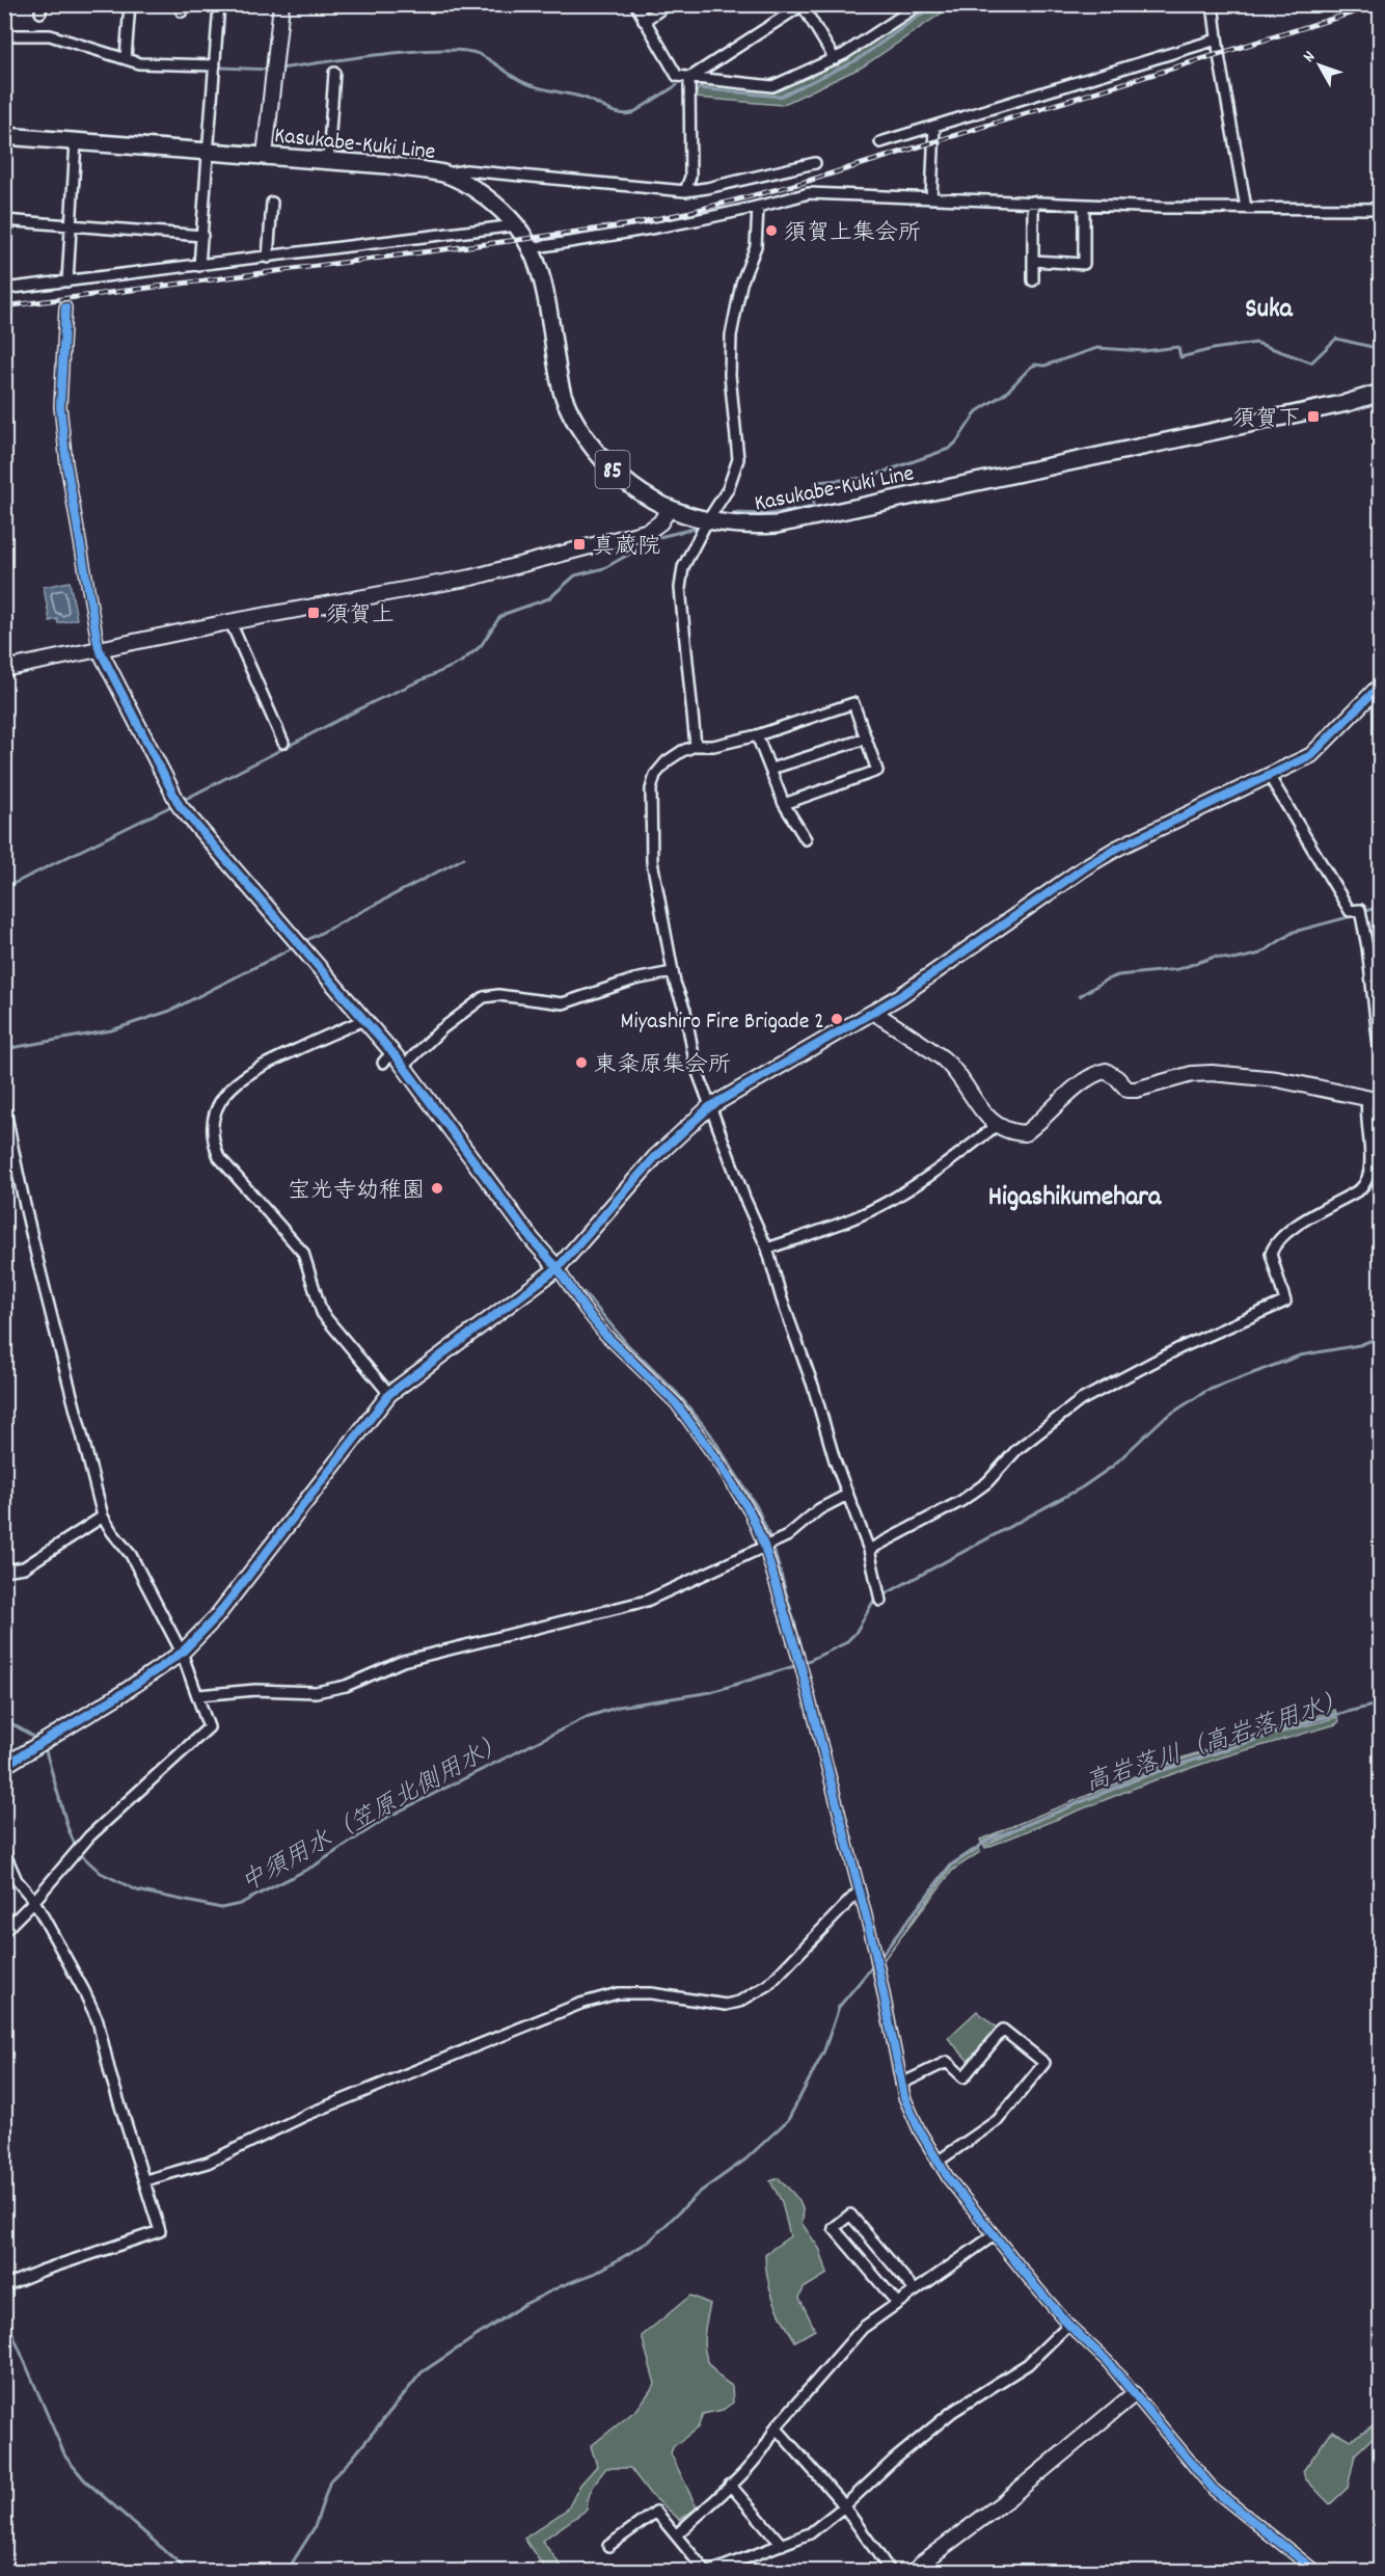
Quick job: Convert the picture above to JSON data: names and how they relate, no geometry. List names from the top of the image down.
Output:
{
  "streets": {
    "main road": ["Kasukabe-Kuki Line", "85"]
  },
  "districts": ["Suka", "Higashikumehara"],
  "water": ["高岩落川（高岩落用水）", "中須用水（笠原北側用水）"],
  "places": {
    "other": [
      "須賀上集会所",
      "Miyashiro Fire Brigade 2",
      "東粂原集会所",
      "宝光寺幼稚園"
    ],
    "transit": ["須賀下", "真蔵院", "須賀上"]
  },
  "north": "top left"
}
